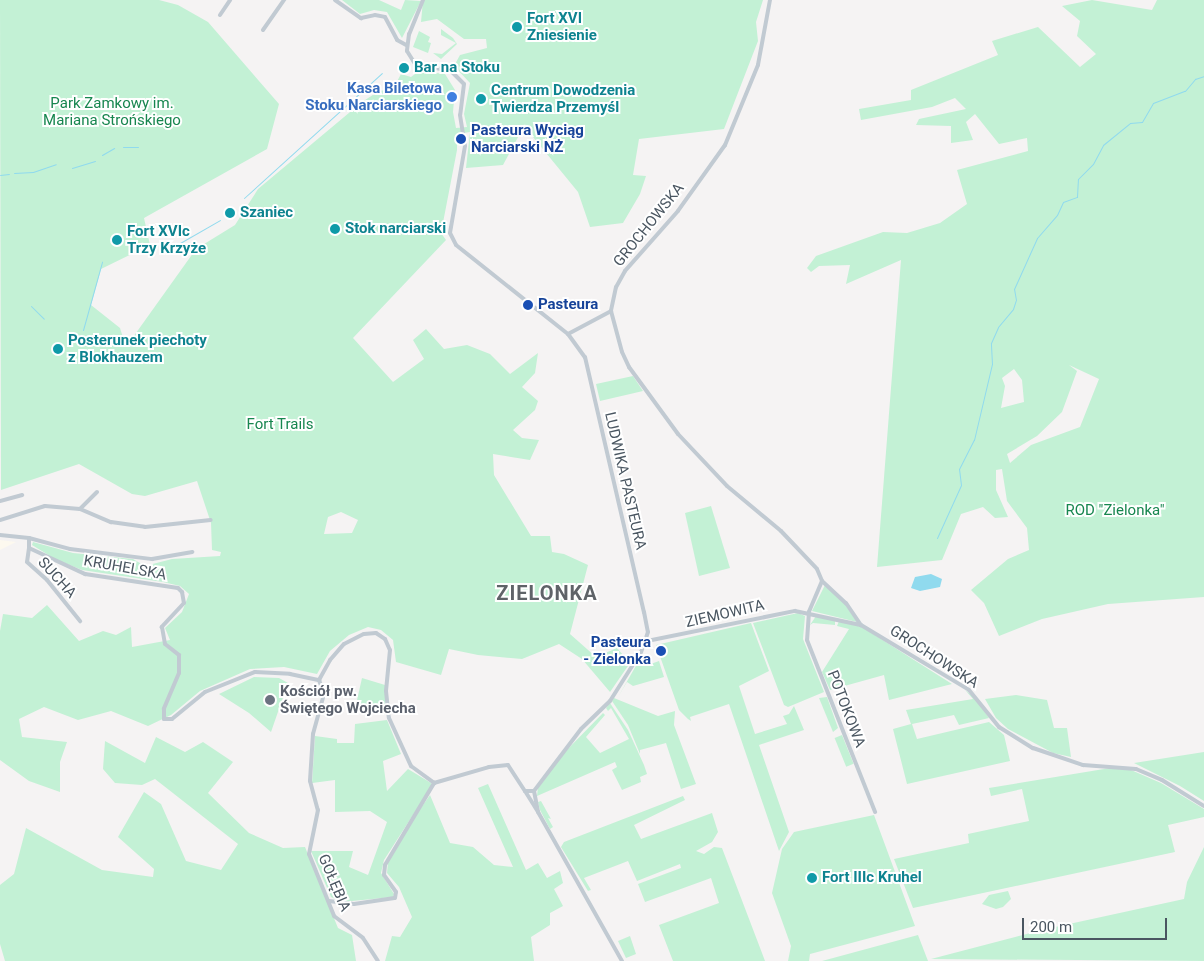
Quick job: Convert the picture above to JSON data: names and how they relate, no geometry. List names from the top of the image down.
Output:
{
  "streets": {
    "street": [
      "GROCHOWSKA",
      "LUDWIKA PASTEURA",
      "KRUHELSKA",
      "SUCHA",
      "ZIEMOWITA",
      "POTOKOWA",
      "GOŁĘBIA"
    ]
  },
  "crossings": [
    ["GROCHOWSKA", "ZIEMOWITA"],
    ["GROCHOWSKA", "POTOKOWA"],
    ["LUDWIKA PASTEURA", "ZIEMOWITA"],
    ["KRUHELSKA", "SUCHA"],
    ["KRUHELSKA", "GOŁĘBIA"],
    ["ZIEMOWITA", "POTOKOWA"]
  ],
  "districts": ["ZIELONKA"],
  "parks": ["Park Zamkowy im. Mariana Strońskiego", "Fort Trails", "ROD \"Zielonka\""],
  "places": [
    "Fort XVI Zniesienie",
    "Bar na Stoku",
    "Kasa Biletowa Stoku Narciarskiego",
    "Centrum Dowodzenia Twierdza Przemyśl",
    "Pasteura Wyciąg Narciarski NŻ",
    "Szaniec",
    "Stok narciarski",
    "Fort XVIc Trzy Krzyże",
    "Pasteura",
    "Posterunek piechoty z Blokhauzem",
    "Pasteura - Zielonka",
    "Kościół pw. Świętego Wojciecha",
    "Fort IIIc Kruhel"
  ],
  "scale_bar": "200 m"
}
